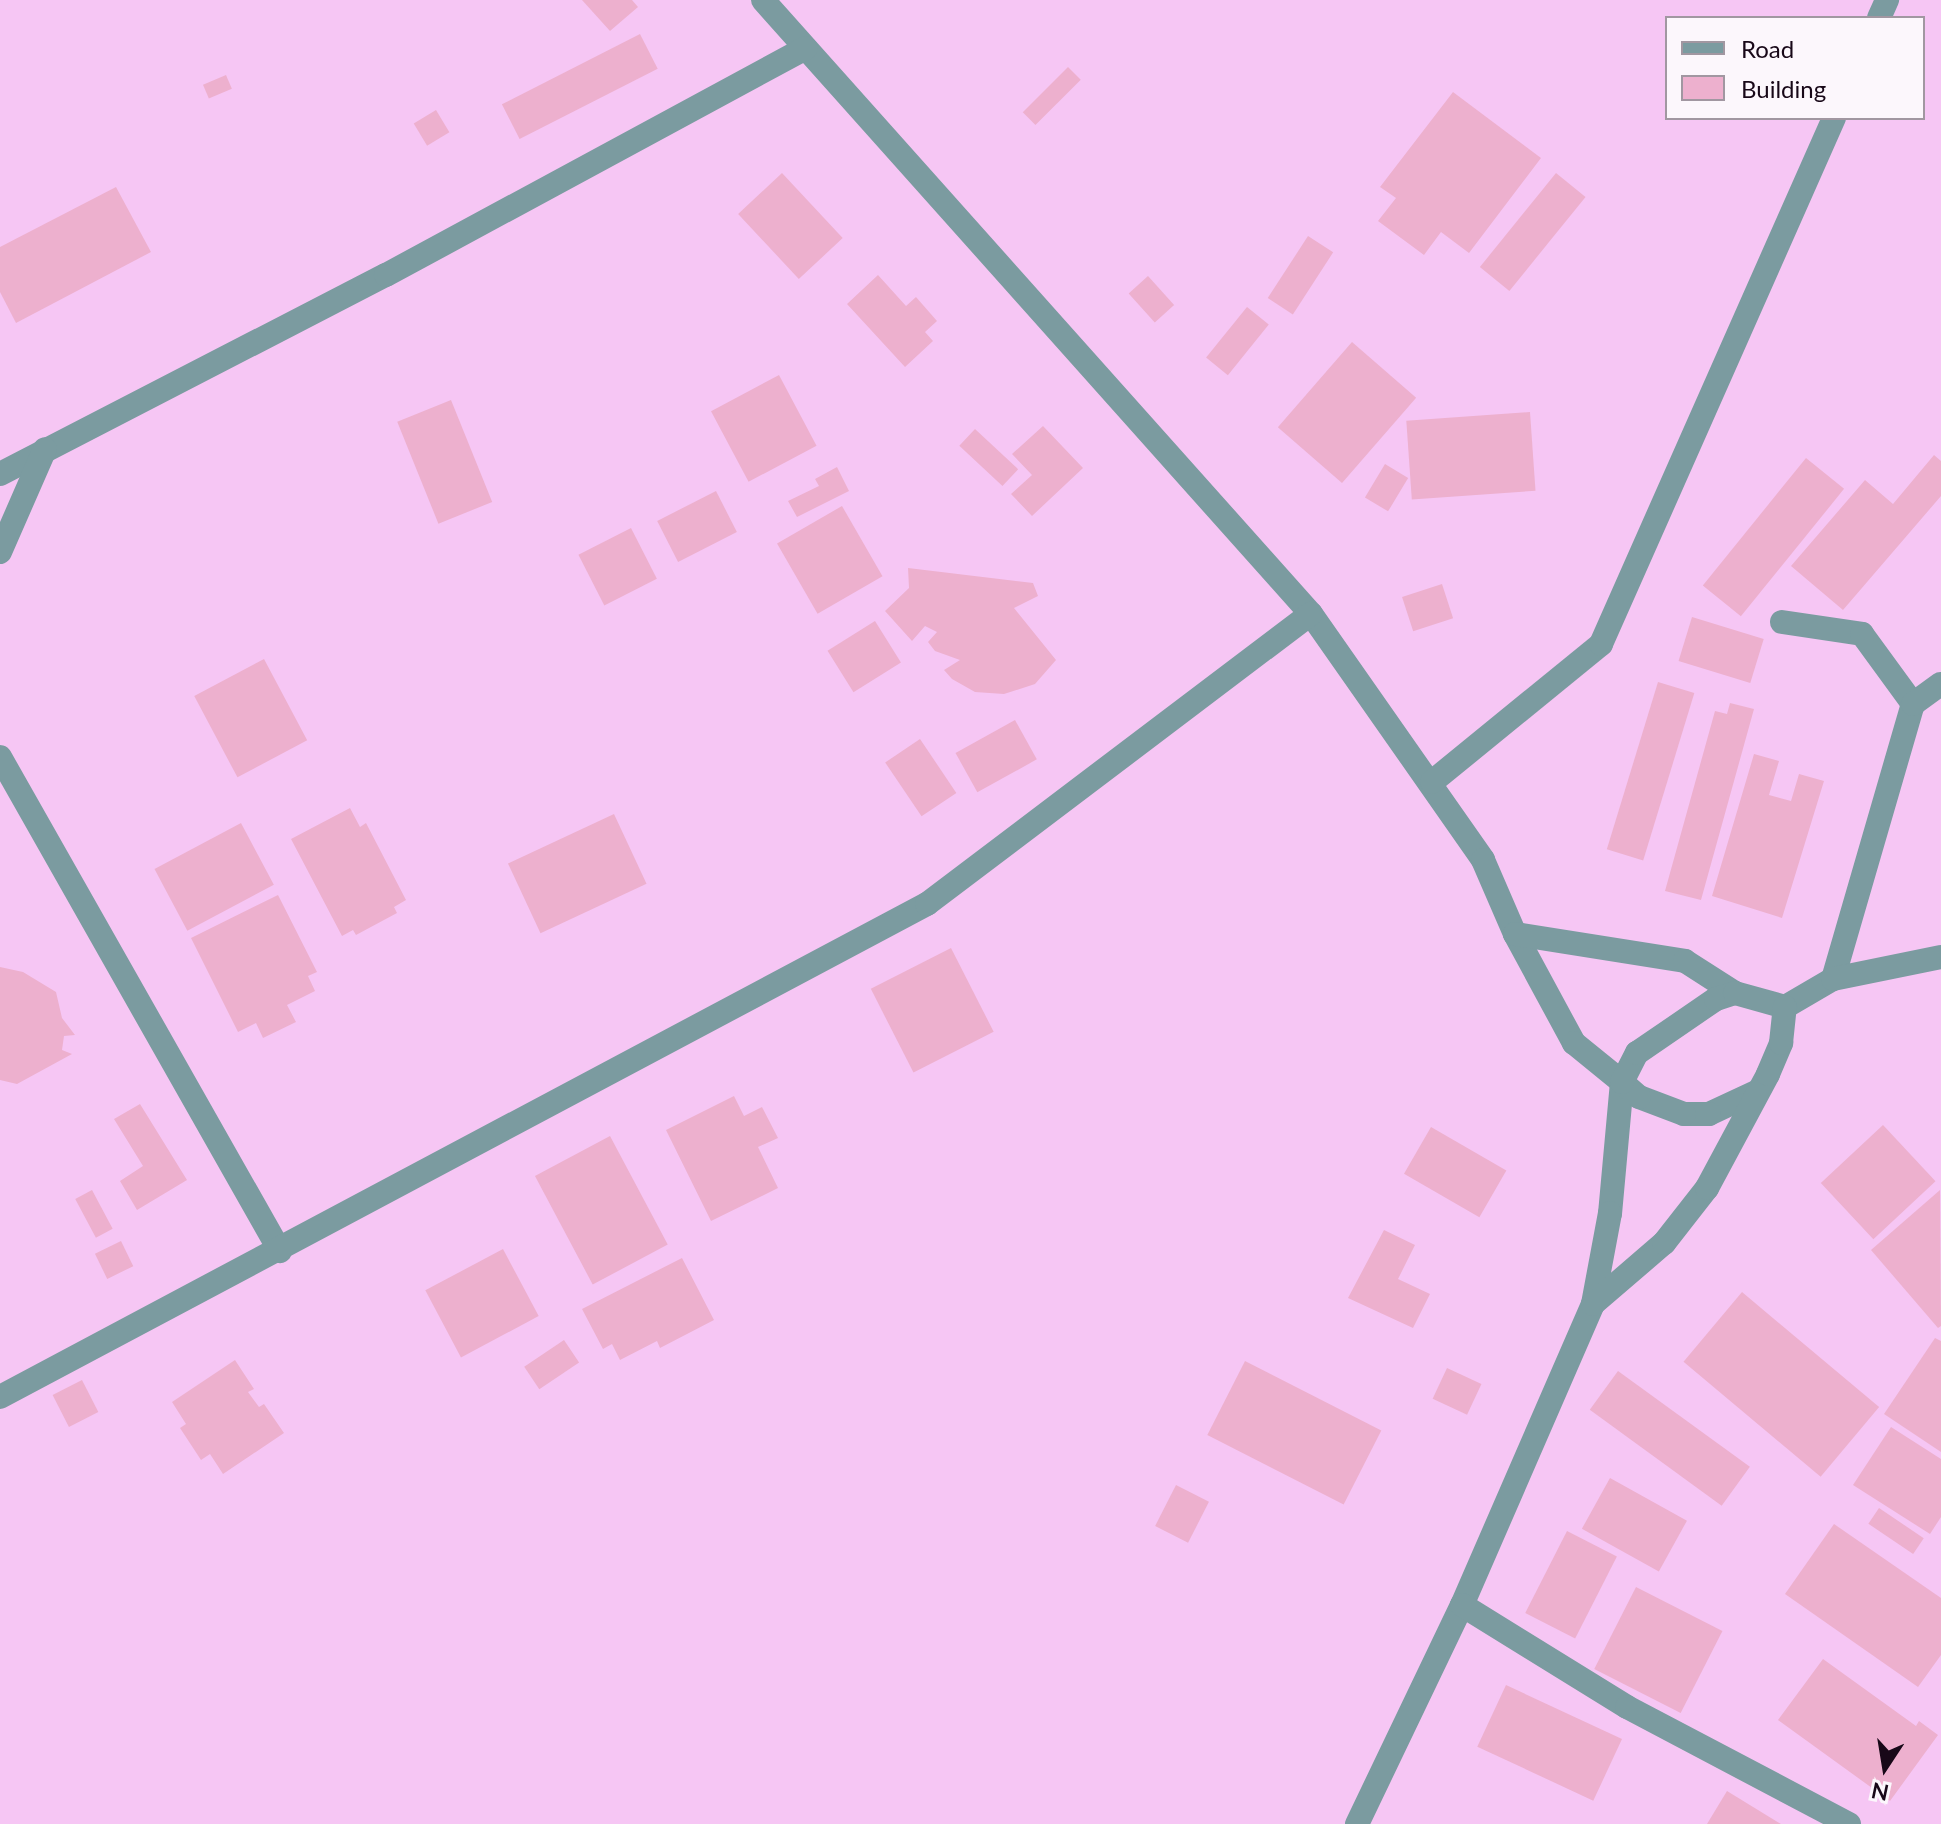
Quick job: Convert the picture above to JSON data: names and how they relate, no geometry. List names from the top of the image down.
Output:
{
  "legend": ["Road", "Building"],
  "north": "bottom"
}
